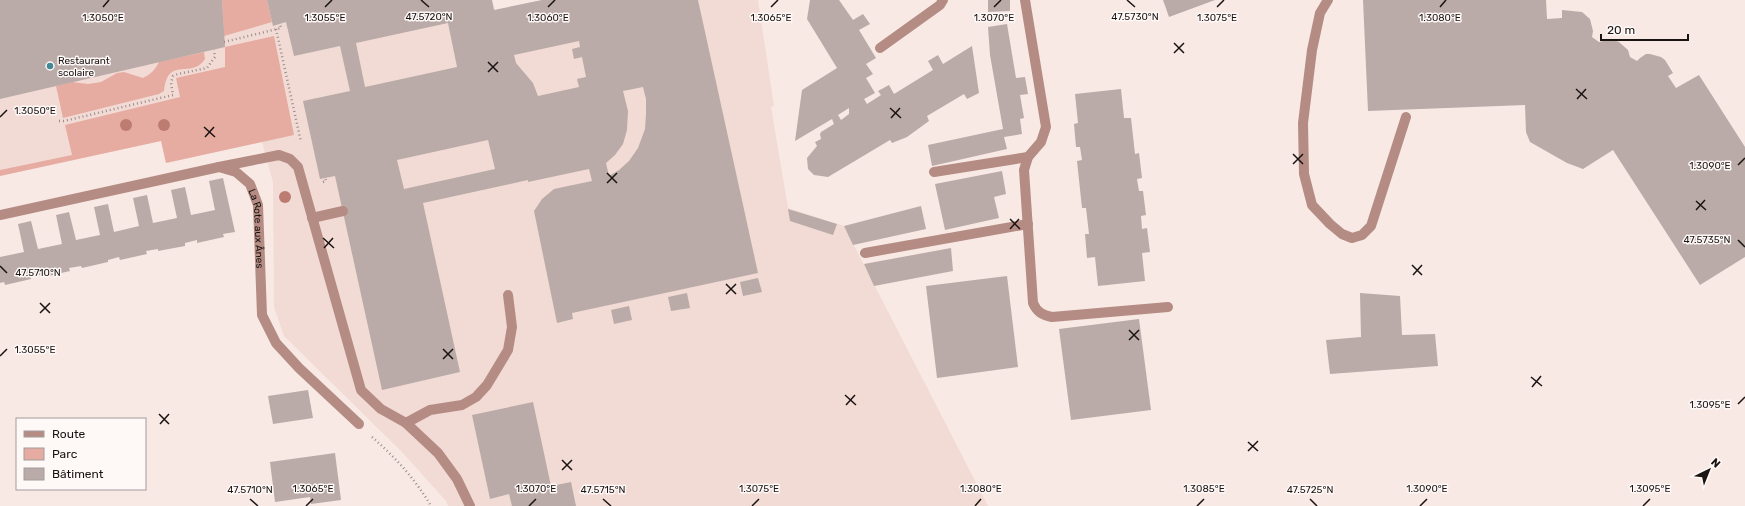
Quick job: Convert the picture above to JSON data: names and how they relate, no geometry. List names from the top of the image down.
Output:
{
  "streets": {
    "street": ["La Rote aux Ânes"]
  },
  "places": ["Restaurant scolaire"],
  "legend": ["Route", "Parc", "Bâtiment"],
  "scale_bar": "20 m",
  "north": "top right",
  "coordinates": [
    "47.5720°N",
    "47.5730°N",
    "1.3055°E",
    "1.3060°E",
    "1.3065°E",
    "1.3075°E",
    "1.3080°E",
    "1.3050°E",
    "1.3070°E",
    "1.3090°E",
    "47.5735°N",
    "47.5710°N",
    "1.3095°E",
    "1.3085°E",
    "47.5715°N",
    "47.5725°N"
  ]
}
